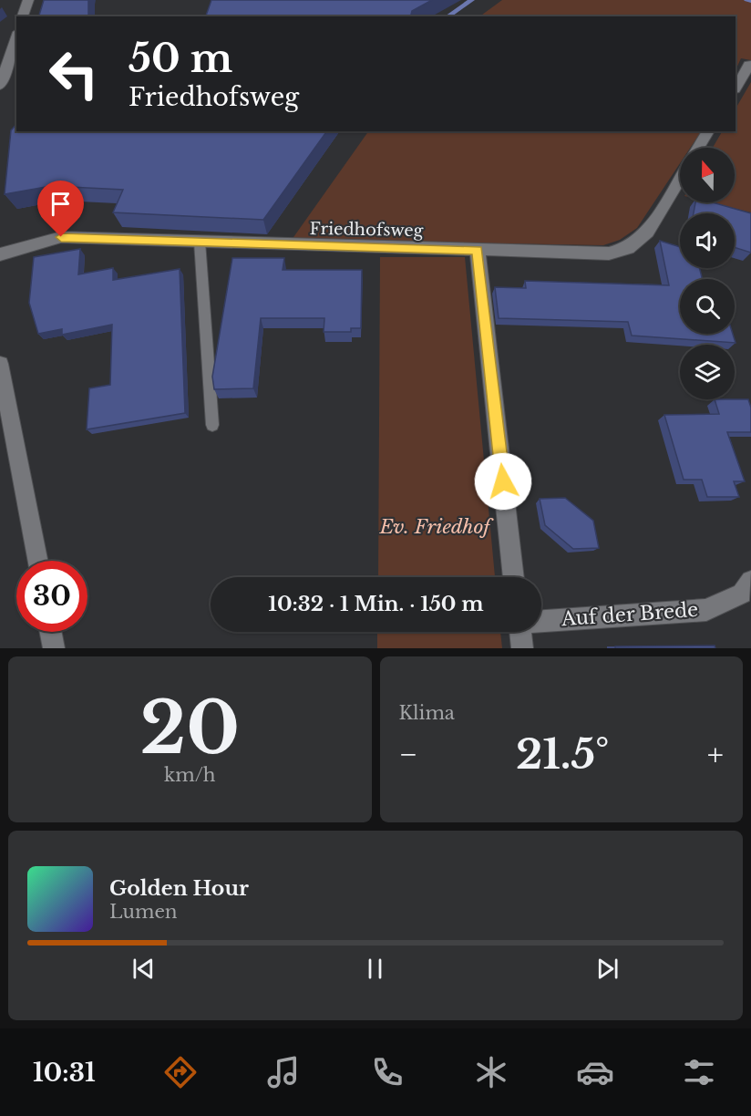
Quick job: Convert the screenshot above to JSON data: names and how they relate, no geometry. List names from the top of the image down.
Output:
{
  "streets": {
    "street": ["Friedhofsweg", "Auf der Brede"]
  },
  "parks": ["Ev. Friedhof"],
  "north": "top",
  "page": {
    "turn": ["50 m", "Friedhofsweg"],
    "limit": "30",
    "trip": "10:32 · 1 Min. · 150 m",
    "tile": [
      ["20", "km/h"],
      "Klima"
    ],
    "heat": ["−", "21.5°", "+"],
    "song": ["Golden Hour", "Lumen"],
    "tabs": "10:31"
  }
}
